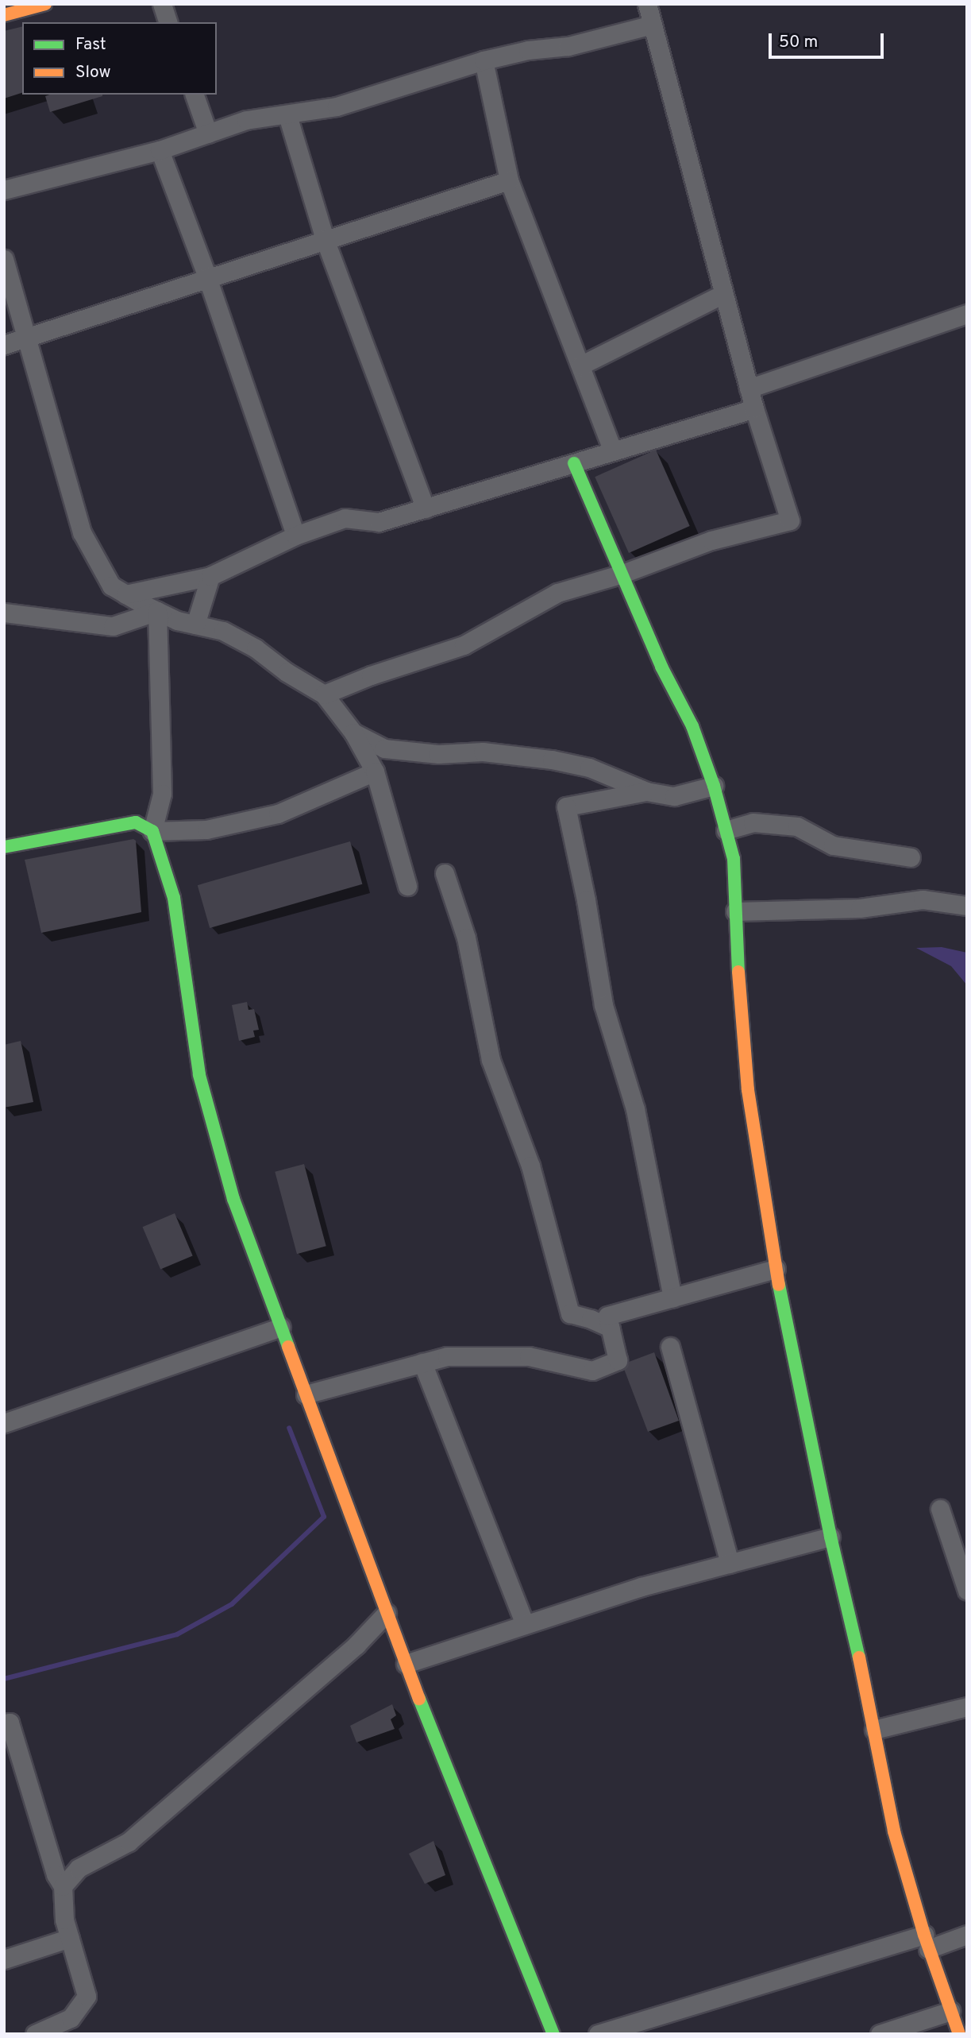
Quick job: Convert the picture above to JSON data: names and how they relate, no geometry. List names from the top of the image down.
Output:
{
  "legend": ["Fast", "Slow"],
  "scale_bar": "50 m"
}
